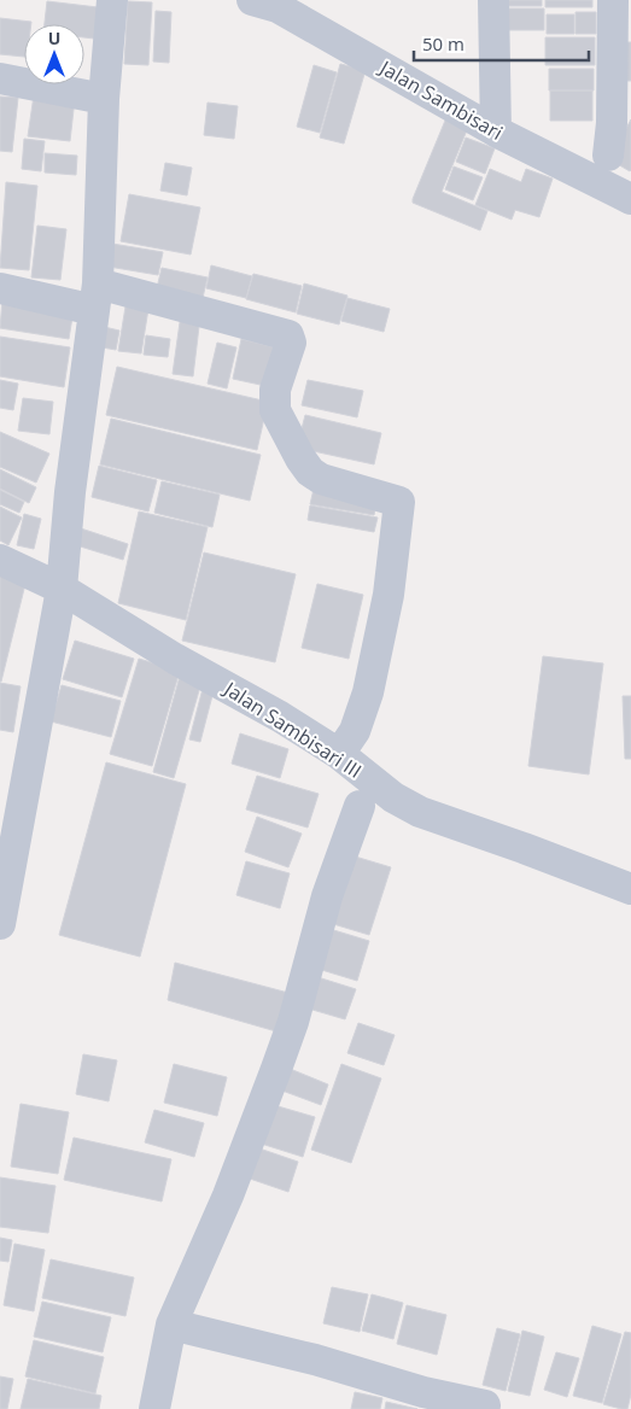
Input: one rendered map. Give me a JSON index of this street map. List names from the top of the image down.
{
  "streets": {
    "street": ["Jalan Sambisari", "Jalan Sambisari III"]
  },
  "scale_bar": "50 m",
  "north": "top"
}
